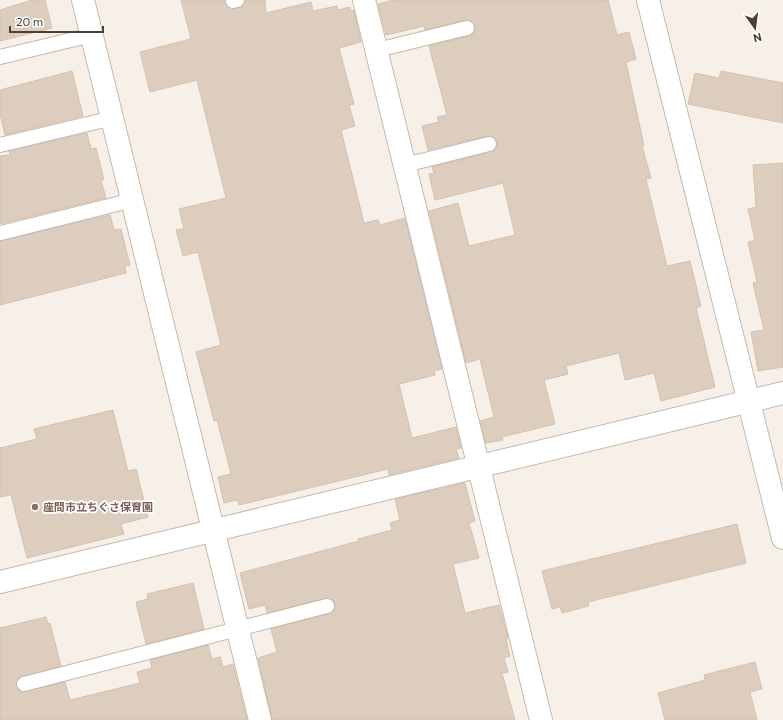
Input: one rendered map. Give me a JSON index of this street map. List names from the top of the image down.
{
  "places": ["座間市立ちぐさ保育園"],
  "scale_bar": "20 m",
  "north": "bottom"
}
